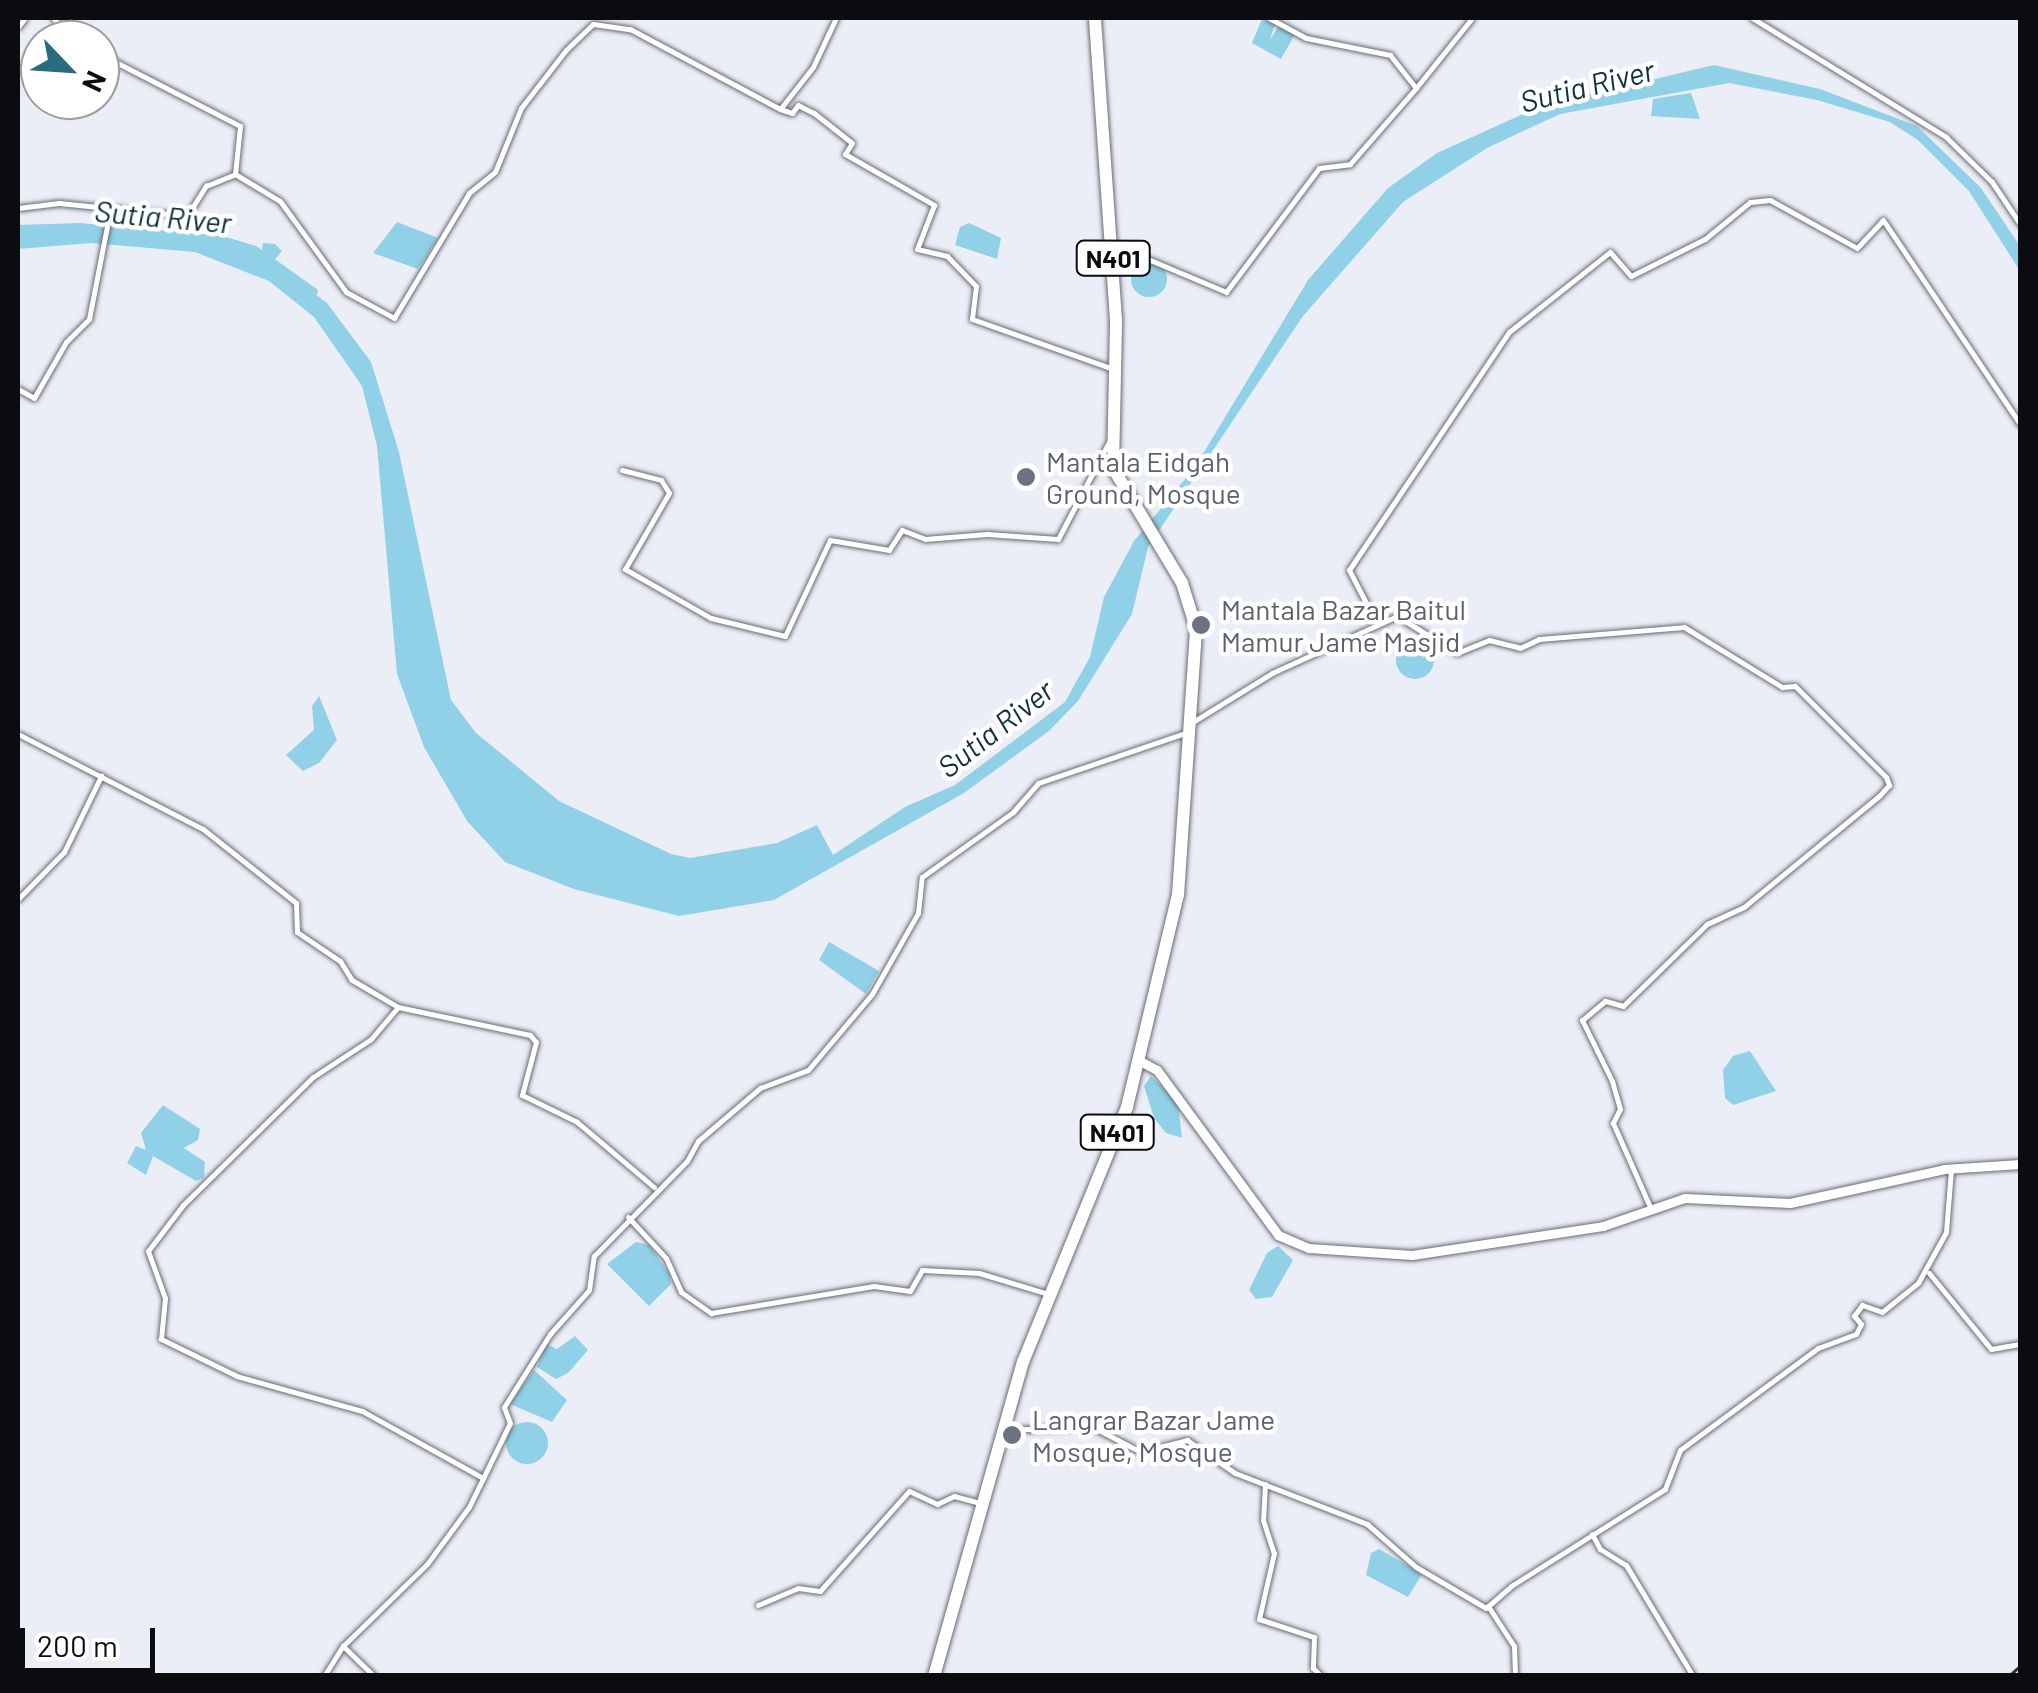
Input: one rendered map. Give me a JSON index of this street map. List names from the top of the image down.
{
  "streets": {
    "highway": ["N401"]
  },
  "water": ["Sutia River"],
  "places": ["Mantala Eidgah Ground, Mosque", "Mantala Bazar Baitul Mamur Jame Masjid", "Langrar Bazar Jame Mosque, Mosque"],
  "scale_bar": "200 m",
  "north": "bottom right"
}
